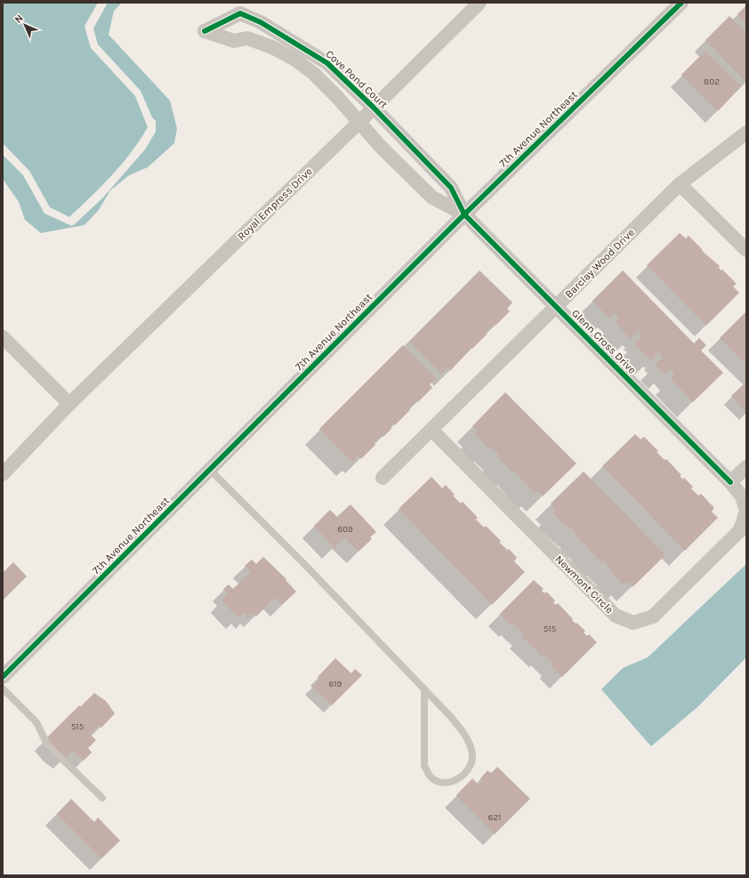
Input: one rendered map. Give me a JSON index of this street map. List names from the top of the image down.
{
  "streets": {
    "street": [
      "Cove Pond Court",
      "7th Avenue Northeast",
      "Royal Empress Drive",
      "Barclay Wood Drive",
      "Glenn Cross Drive",
      "Newmont Circle"
    ]
  },
  "crossings": [
    ["Cove Pond Court", "7th Avenue Northeast"],
    ["Cove Pond Court", "Royal Empress Drive"],
    ["Cove Pond Court", "Glenn Cross Drive"],
    ["7th Avenue Northeast", "Glenn Cross Drive"],
    ["Barclay Wood Drive", "Glenn Cross Drive"],
    ["Barclay Wood Drive", "Newmont Circle"],
    ["Glenn Cross Drive", "Newmont Circle"]
  ],
  "house_numbers": [
    "802",
    "609",
    "515",
    "619",
    "515",
    "621"
  ],
  "north": "top left"
}
